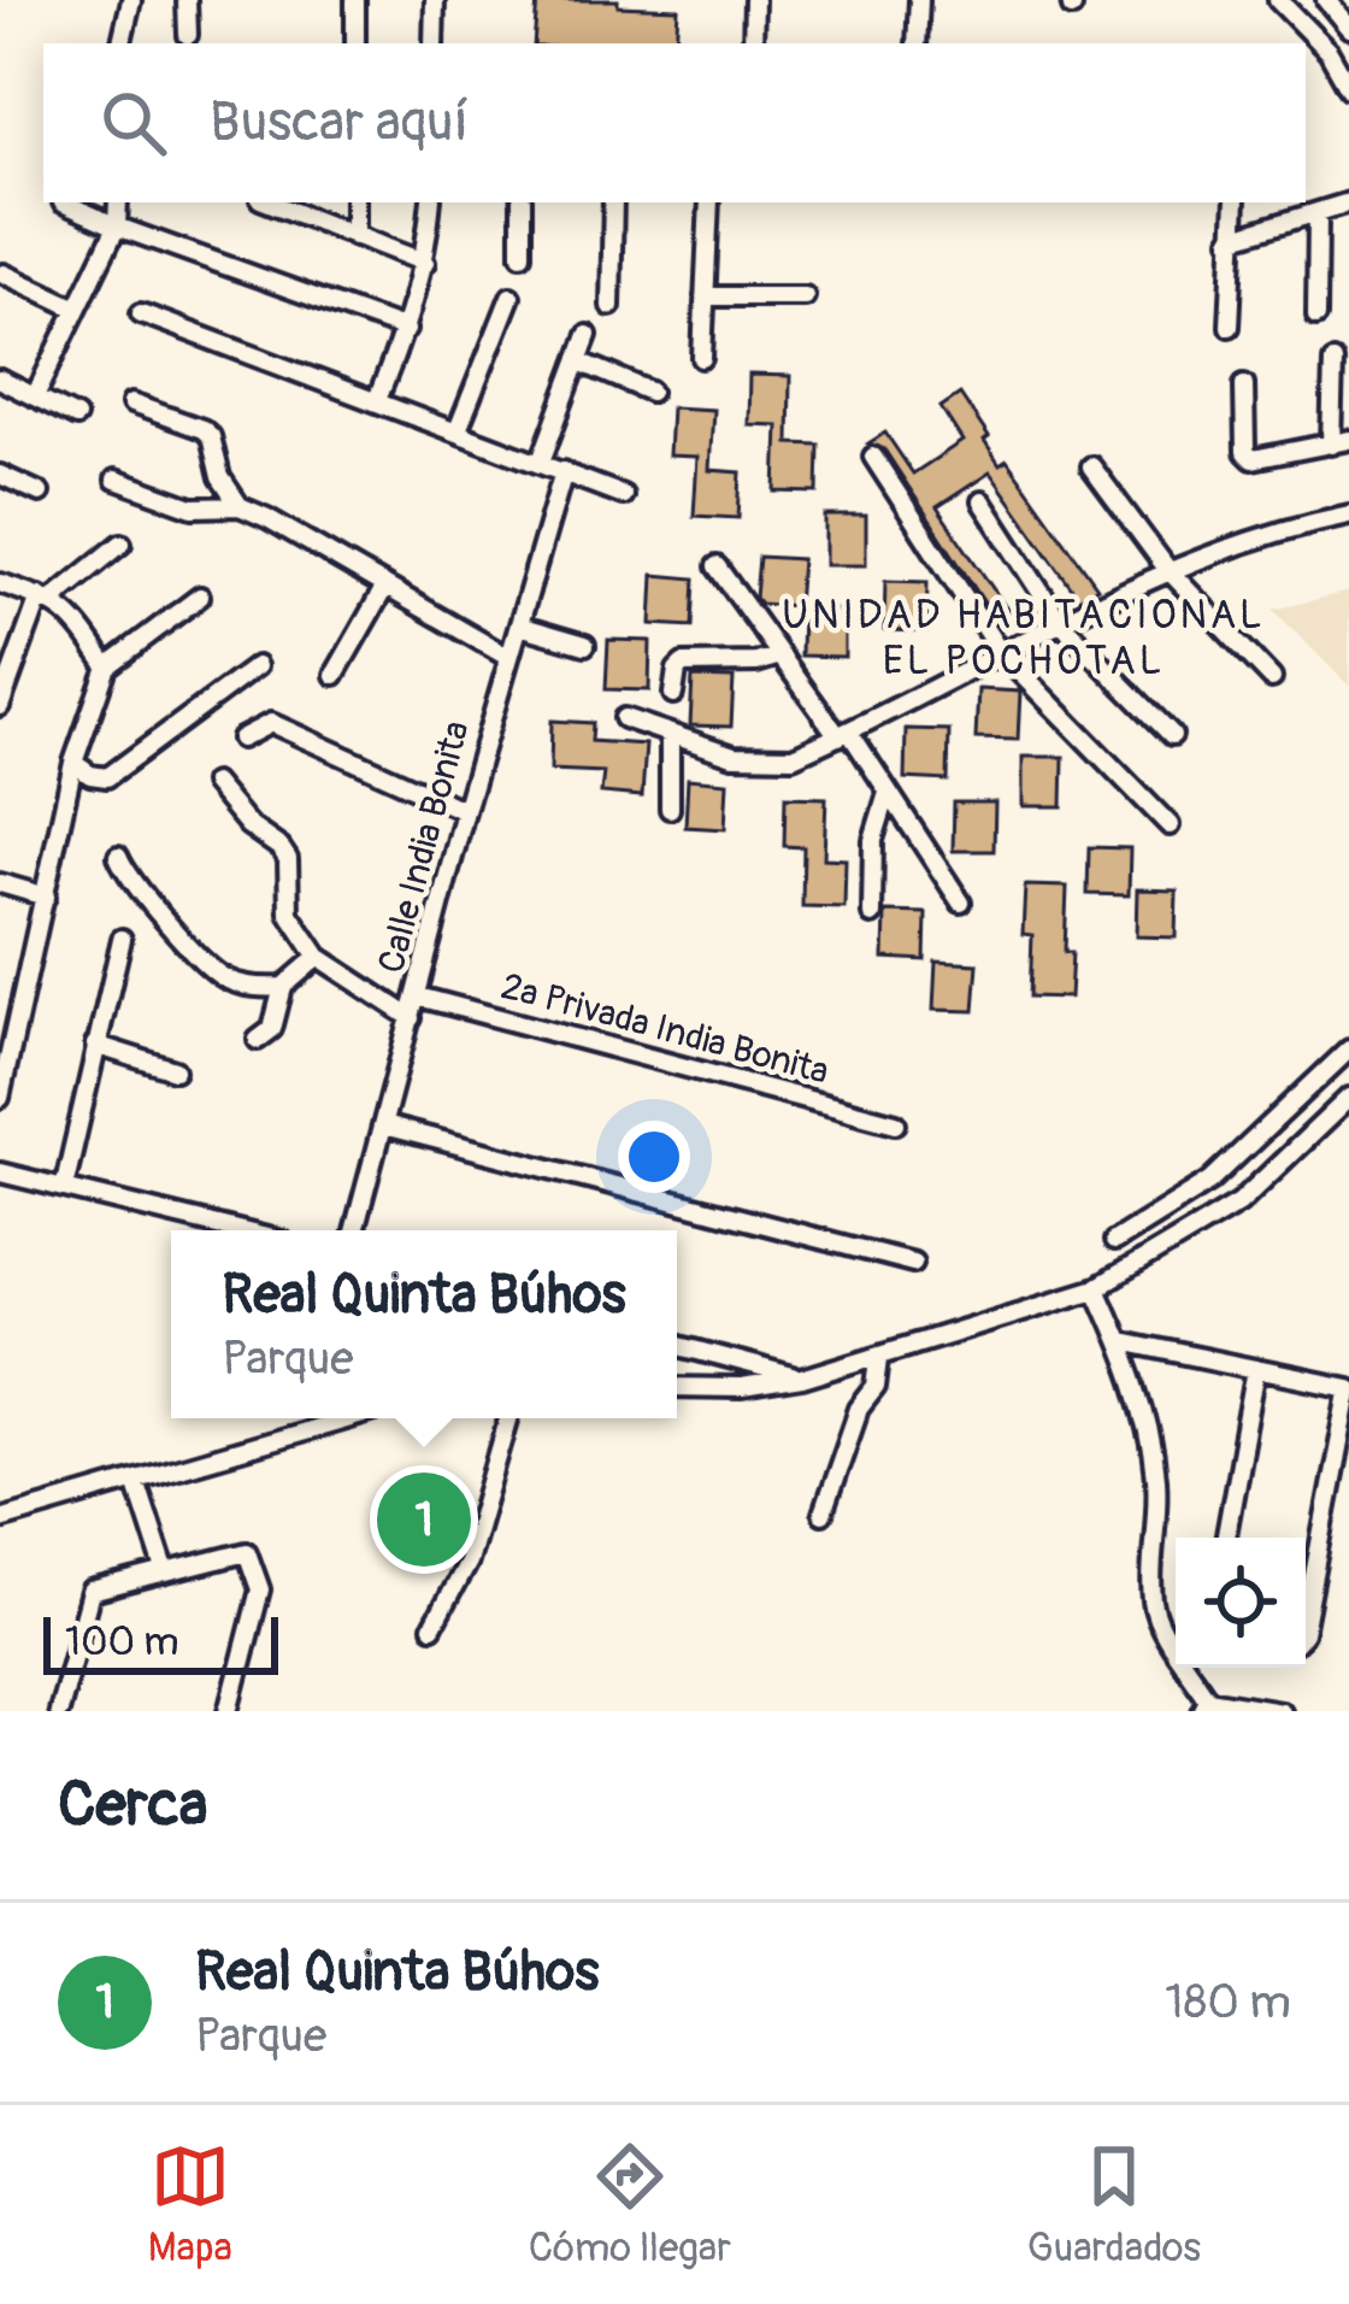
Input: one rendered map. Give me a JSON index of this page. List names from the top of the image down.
{
  "streets": {
    "street": ["Calle India Bonita", "2a Privada India Bonita"]
  },
  "crossings": [
    ["Calle India Bonita", "2a Privada India Bonita"]
  ],
  "districts": ["UNIDAD HABITACIONAL EL POCHOTAL"],
  "scale_bar": "100 m",
  "page": {
    "search": "Buscar aquí",
    "popup": ["Real Quinta Búhos", "Parque"],
    "pins": "1",
    "scale": "100 m",
    "heading": "Cerca",
    "list": [
      {
        "mark": "1",
        "name": "Real Quinta Búhos",
        "note": "Parque",
        "value": "180 m"
      }
    ],
    "nav": ["Mapa", "Cómo llegar", "Guardados"]
  }
}
